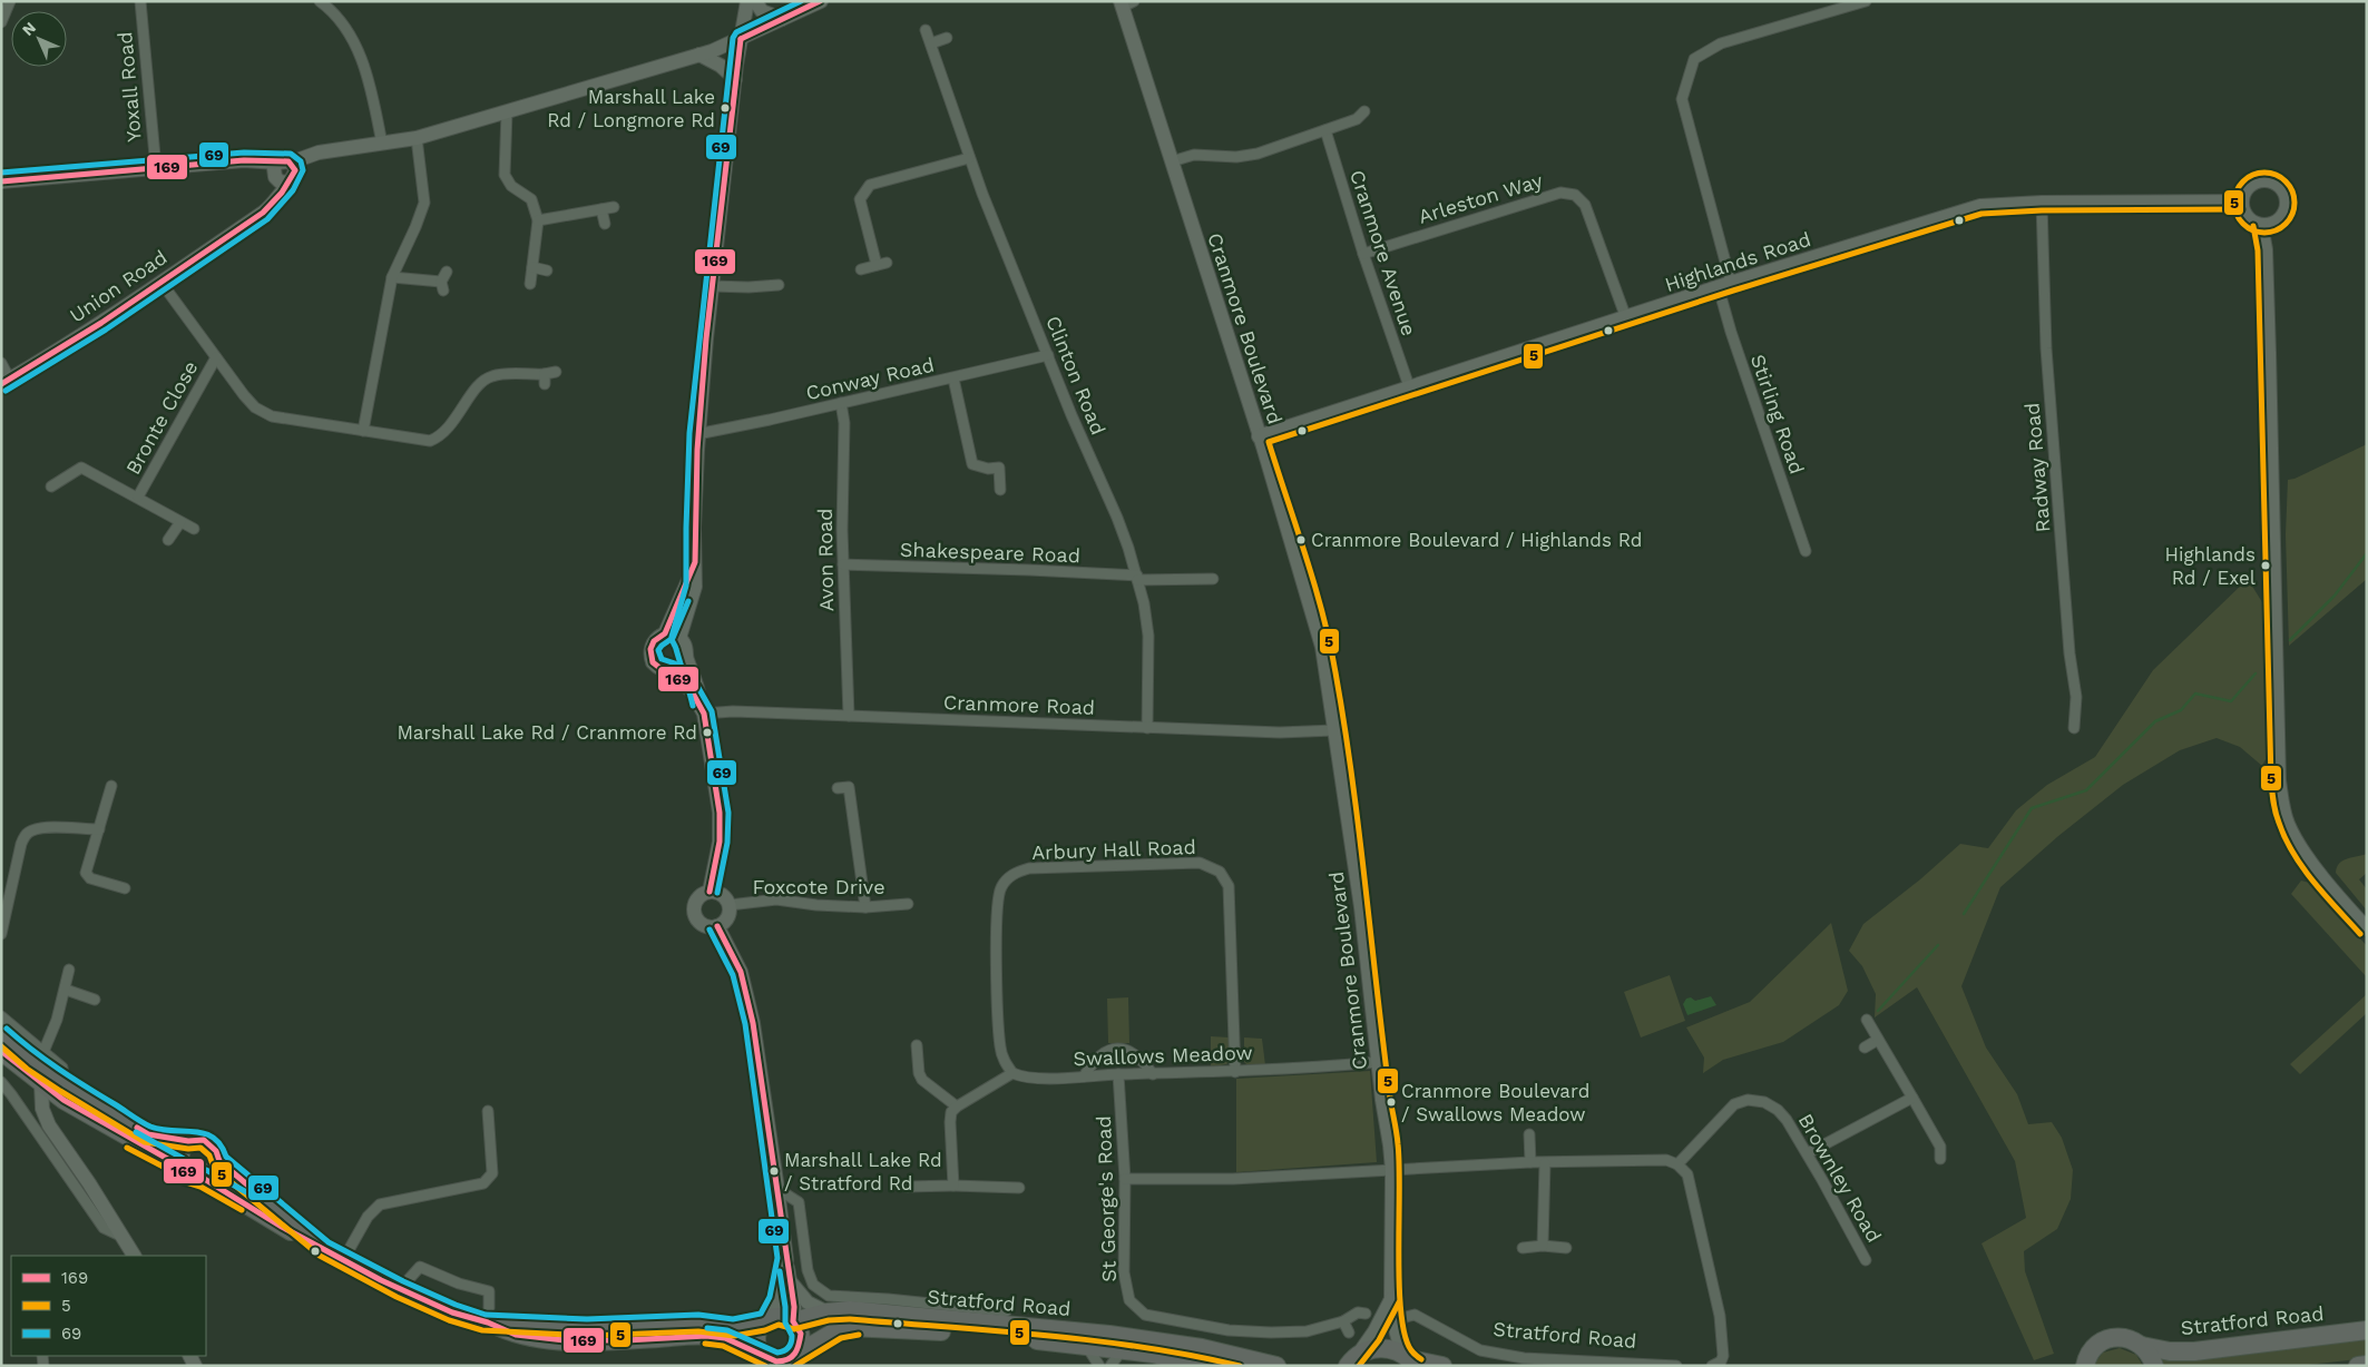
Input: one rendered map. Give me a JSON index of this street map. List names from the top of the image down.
{
  "streets": {
    "highway": ["Stratford Road"],
    "street": [
      "Yoxall Road",
      "Arleston Way",
      "Cranmore Avenue",
      "Highlands Road",
      "Union Road",
      "Cranmore Boulevard",
      "Clinton Road",
      "Conway Road",
      "Stirling Road",
      "Bronte Close",
      "Radway Road",
      "Shakespeare Road",
      "Avon Road",
      "Cranmore Road",
      "Arbury Hall Road",
      "Foxcote Drive",
      "Swallows Meadow",
      "Brownley Road",
      "St George's Road"
    ]
  },
  "crossings": [
    ["Arleston Way", "Cranmore Avenue"],
    ["Arleston Way", "Highlands Road"],
    ["Cranmore Avenue", "Highlands Road"],
    ["Highlands Road", "Cranmore Boulevard"],
    ["Highlands Road", "Stirling Road"],
    ["Highlands Road", "Radway Road"],
    ["Cranmore Boulevard", "Cranmore Road"],
    ["Cranmore Boulevard", "Swallows Meadow"],
    ["Cranmore Boulevard", "Stratford Road"],
    ["Clinton Road", "Conway Road"],
    ["Clinton Road", "Shakespeare Road"],
    ["Clinton Road", "Cranmore Road"],
    ["Conway Road", "Avon Road"],
    ["Shakespeare Road", "Avon Road"],
    ["Avon Road", "Cranmore Road"],
    ["Arbury Hall Road", "Swallows Meadow"],
    ["Swallows Meadow", "St George's Road"]
  ],
  "places": [
    "Marshall Lake Rd / Longmore Rd",
    "Cranmore Boulevard / Highlands Rd",
    "Highlands Rd / Exel",
    "Marshall Lake Rd / Cranmore Rd",
    "Cranmore Boulevard / Swallows Meadow",
    "Marshall Lake Rd / Stratford Rd"
  ],
  "lines": ["transit line 169", "transit line 69", "transit line 5"],
  "legend": ["169", "5", "69"],
  "north": "top left"
}
